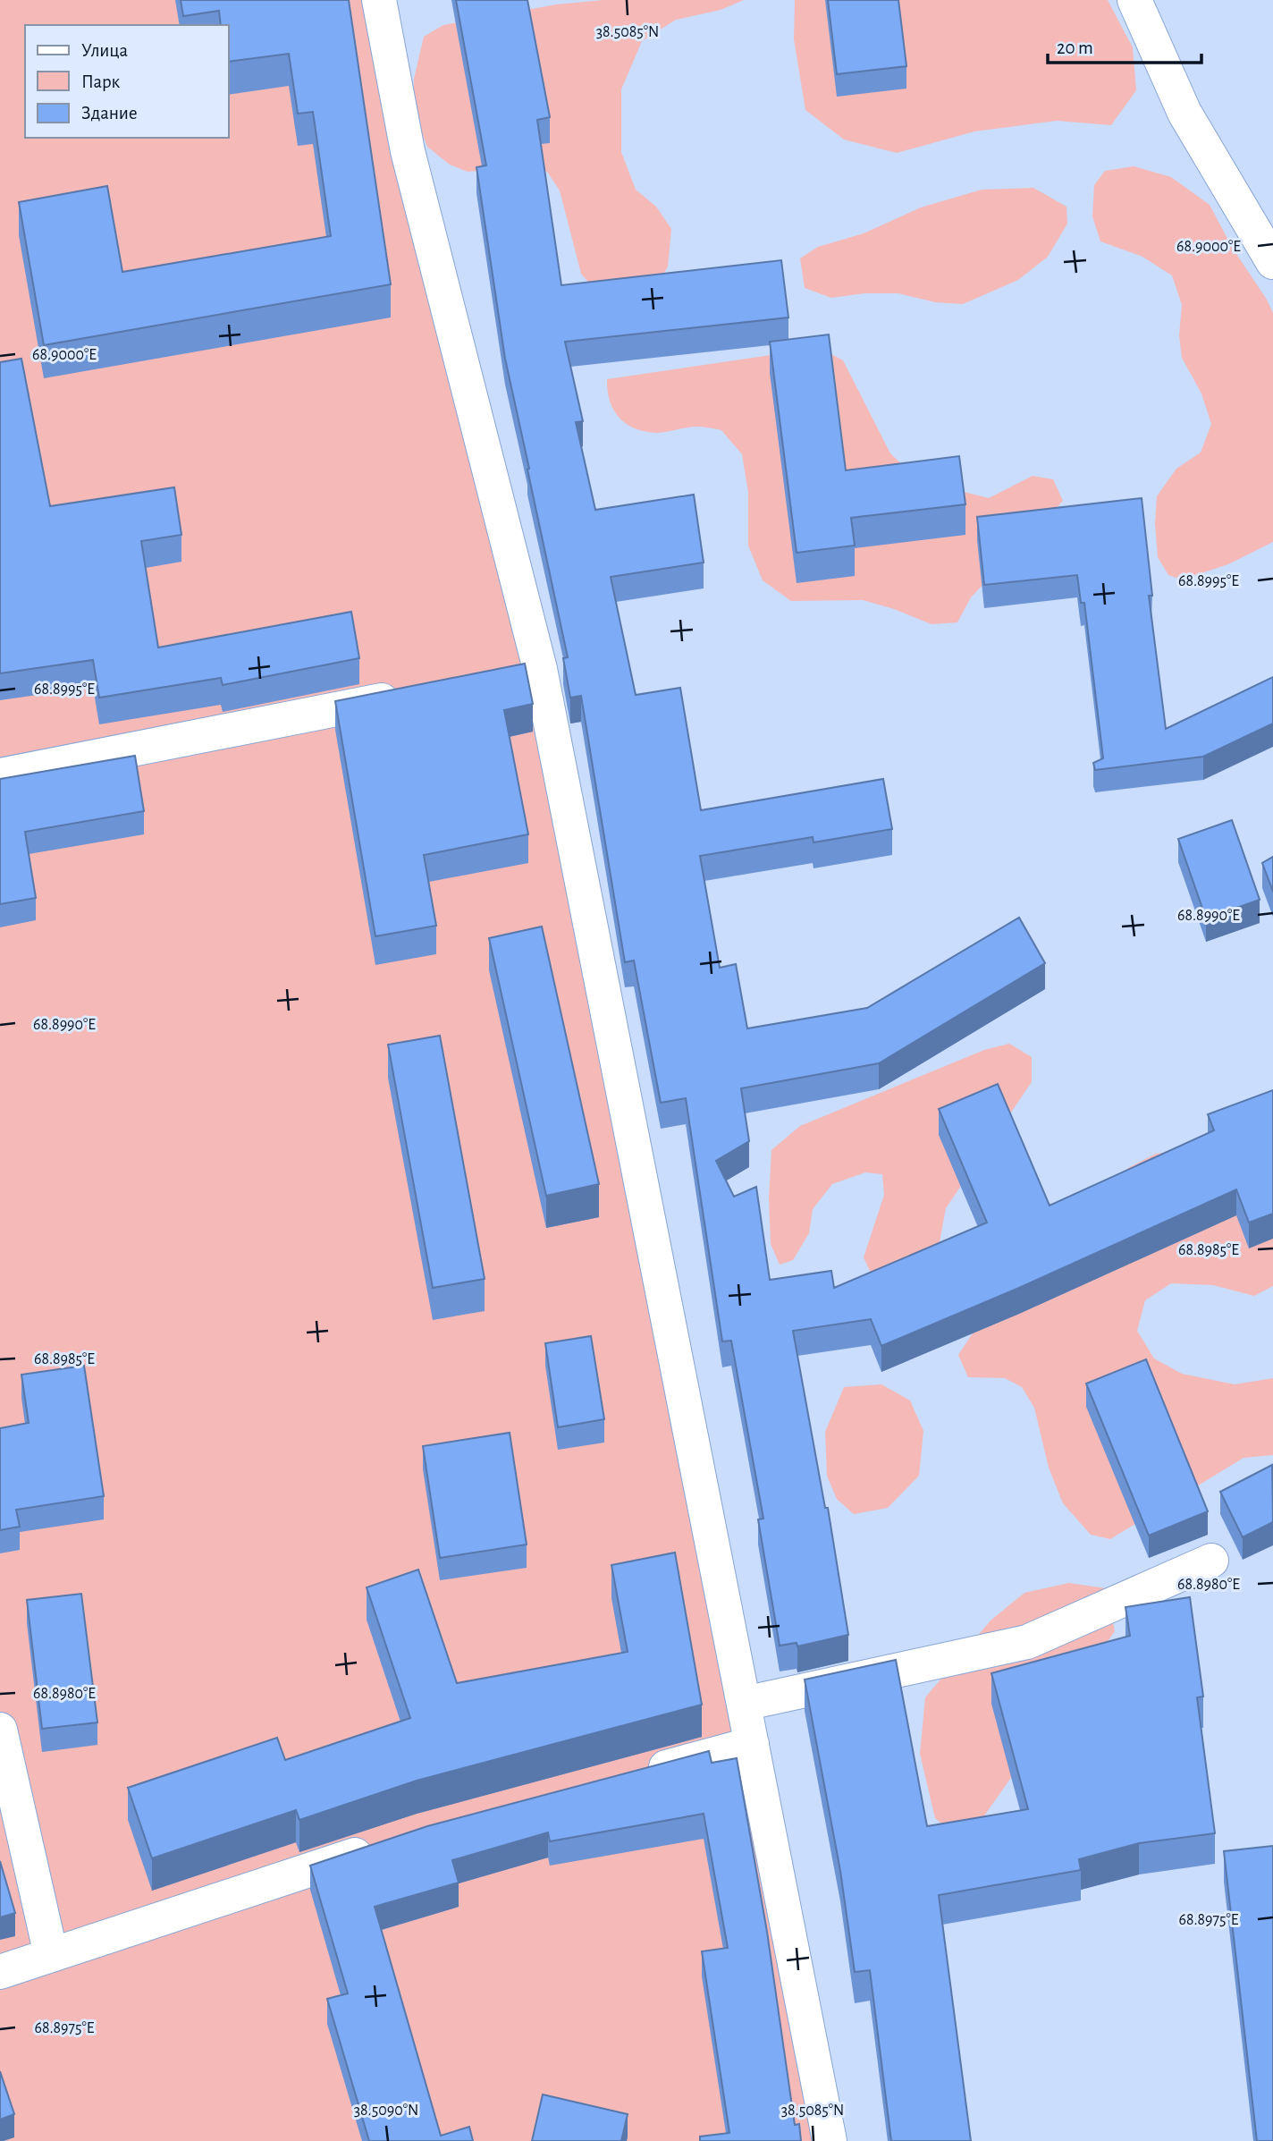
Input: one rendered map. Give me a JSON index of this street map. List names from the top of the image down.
{
  "legend": ["Улица", "Парк", "Здание"],
  "scale_bar": "20 m",
  "coordinates": [
    "38.5085°N",
    "68.9000°E",
    "68.8995°E",
    "68.8990°E",
    "68.8985°E",
    "68.8980°E",
    "68.8975°E",
    "38.5090°N"
  ]
}
